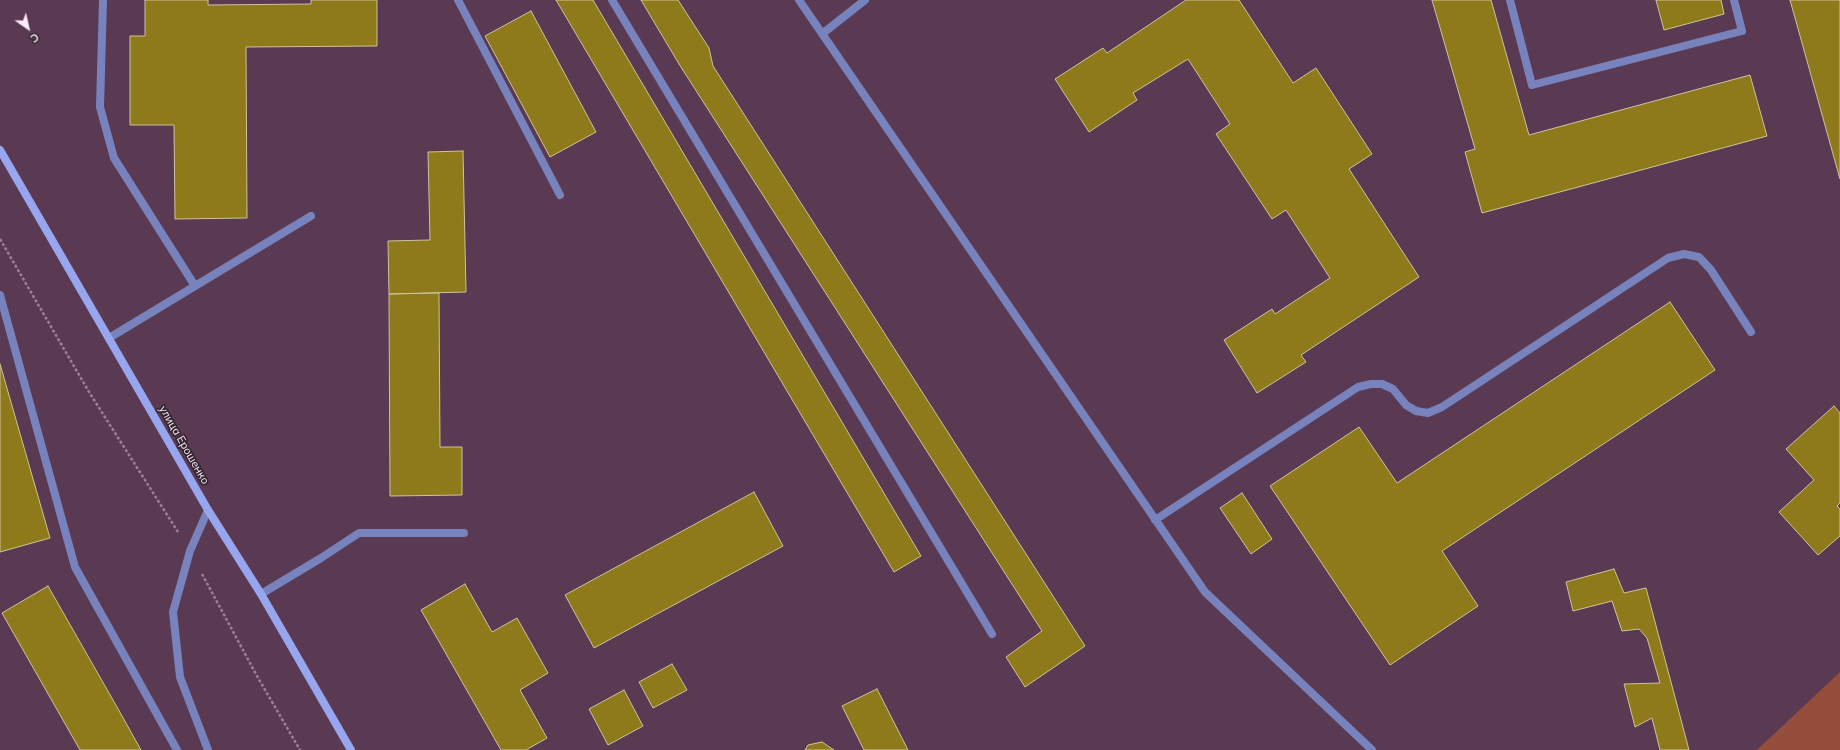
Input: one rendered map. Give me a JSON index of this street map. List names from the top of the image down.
{
  "streets": {
    "main road": ["улица Ерошенко"]
  },
  "north": "bottom right"
}
